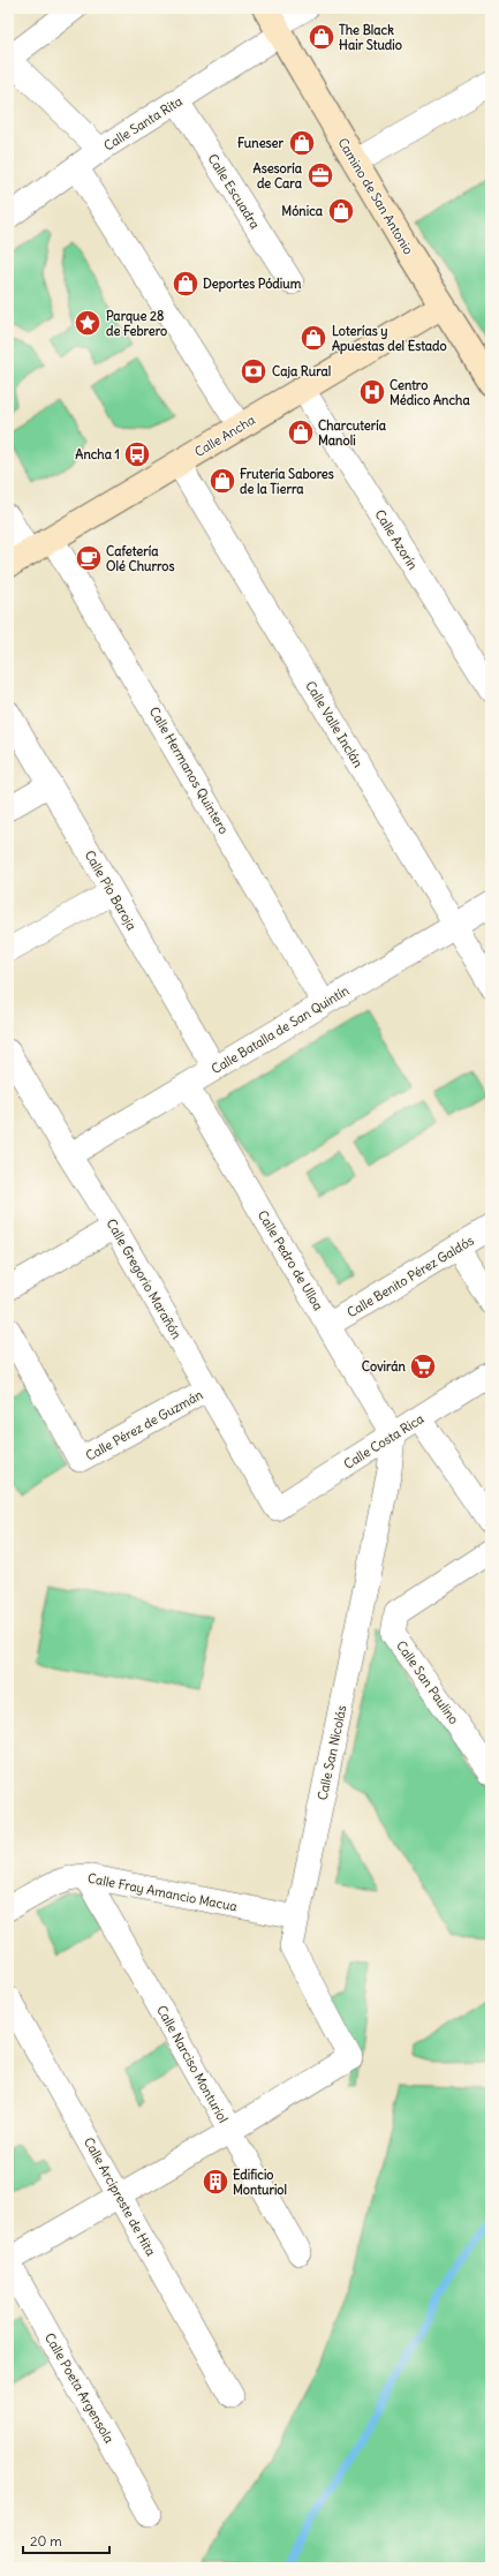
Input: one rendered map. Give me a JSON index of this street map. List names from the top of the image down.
{
  "streets": {
    "main road": ["Camino de San Antonio", "Calle Ancha"],
    "street": [
      "Calle Santa Rita",
      "Calle Escuadra",
      "Calle Azorín",
      "Calle Valle Inclán",
      "Calle Hermanos Quintero",
      "Calle Pío Baroja",
      "Calle Batalla de San Quintín",
      "Calle Pedro de Ulloa",
      "Calle Benito Pérez Galdós",
      "Calle Gregorio Marañón",
      "Calle Pérez de Guzmán",
      "Calle Costa Rica",
      "Calle San Paulino",
      "Calle San Nicolás",
      "Calle Fray Amancio Macua",
      "Calle Narciso Monturiol",
      "Calle Arcipreste de Hita",
      "Calle Poeta Argensola"
    ]
  },
  "crossings": [
    ["Calle Santa Rita", "Calle Escuadra"],
    ["Calle Santa Rita", "Camino de San Antonio"],
    ["Camino de San Antonio", "Calle Ancha"],
    ["Calle Ancha", "Calle Azorín"],
    ["Calle Ancha", "Calle Valle Inclán"],
    ["Calle Ancha", "Calle Hermanos Quintero"],
    ["Calle Valle Inclán", "Calle Batalla de San Quintín"],
    ["Calle Hermanos Quintero", "Calle Batalla de San Quintín"],
    ["Calle Pío Baroja", "Calle Batalla de San Quintín"],
    ["Calle Batalla de San Quintín", "Calle Pedro de Ulloa"],
    ["Calle Batalla de San Quintín", "Calle Gregorio Marañón"],
    ["Calle Pedro de Ulloa", "Calle Benito Pérez Galdós"],
    ["Calle Pedro de Ulloa", "Calle Costa Rica"],
    ["Calle Pedro de Ulloa", "Calle San Nicolás"],
    ["Calle Gregorio Marañón", "Calle Pérez de Guzmán"],
    ["Calle Gregorio Marañón", "Calle Costa Rica"],
    ["Calle Costa Rica", "Calle San Nicolás"],
    ["Calle San Nicolás", "Calle Fray Amancio Macua"],
    ["Calle San Nicolás", "Calle Narciso Monturiol"],
    ["Calle Fray Amancio Macua", "Calle Narciso Monturiol"]
  ],
  "places": {
    "shop": [
      "The Black Hair Studio",
      "Funeser",
      "Mónica",
      "Deportes Pódium",
      "Loterías y Apuestas del Estado",
      "Charcutería Manoli",
      "Frutería Sabores de la Tierra"
    ],
    "office": ["Asesoría de Cara"],
    "place": ["Parque 28 de Febrero"],
    "bank": ["Caja Rural"],
    "hospital": ["Centro Médico Ancha"],
    "bus stop": ["Ancha 1"],
    "cafe": ["Cafetería Olé Churros"],
    "supermarket": ["Covirán"],
    "building": ["Edificio Monturiol"]
  },
  "scale_bar": "20 m"
}
